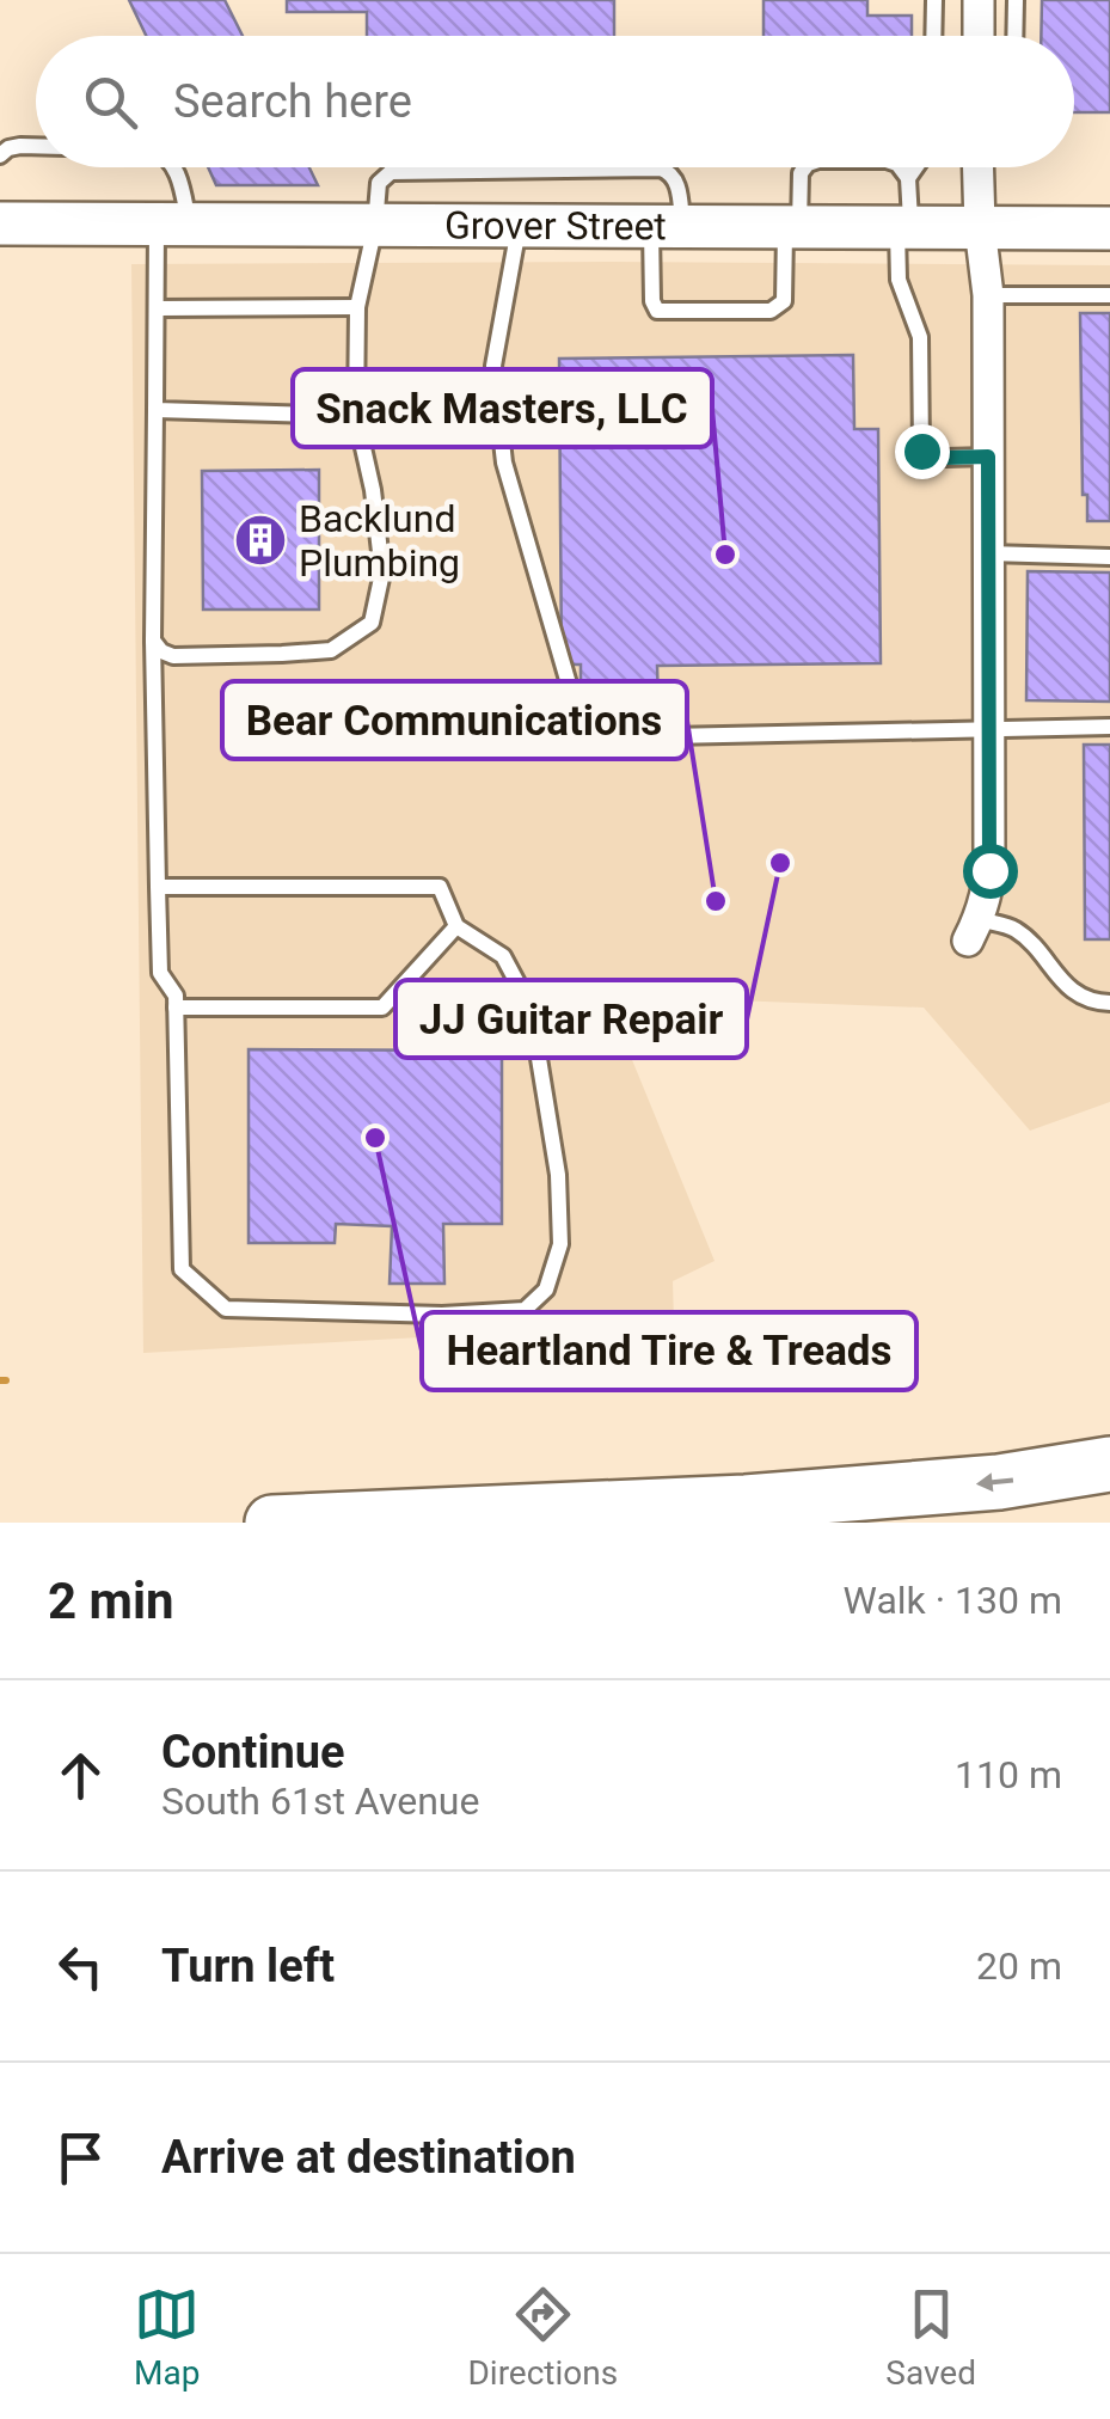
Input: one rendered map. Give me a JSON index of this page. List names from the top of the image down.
{
  "streets": {
    "main road": ["Grover Street"]
  },
  "places": {
    "building": ["Backlund Plumbing"],
    "other": [
      "Snack Masters, LLC",
      "JJ Guitar Repair",
      "Bear Communications",
      "Heartland Tire & Treads"
    ]
  },
  "page": {
    "search": "Search here",
    "heading": ["2 min", "Walk · 130 m"],
    "list": [
      ["Continue", "South 61st Avenue", "110 m"],
      ["Turn left", "20 m"],
      "Arrive at destination"
    ],
    "nav": ["Map", "Directions", "Saved"]
  }
}
